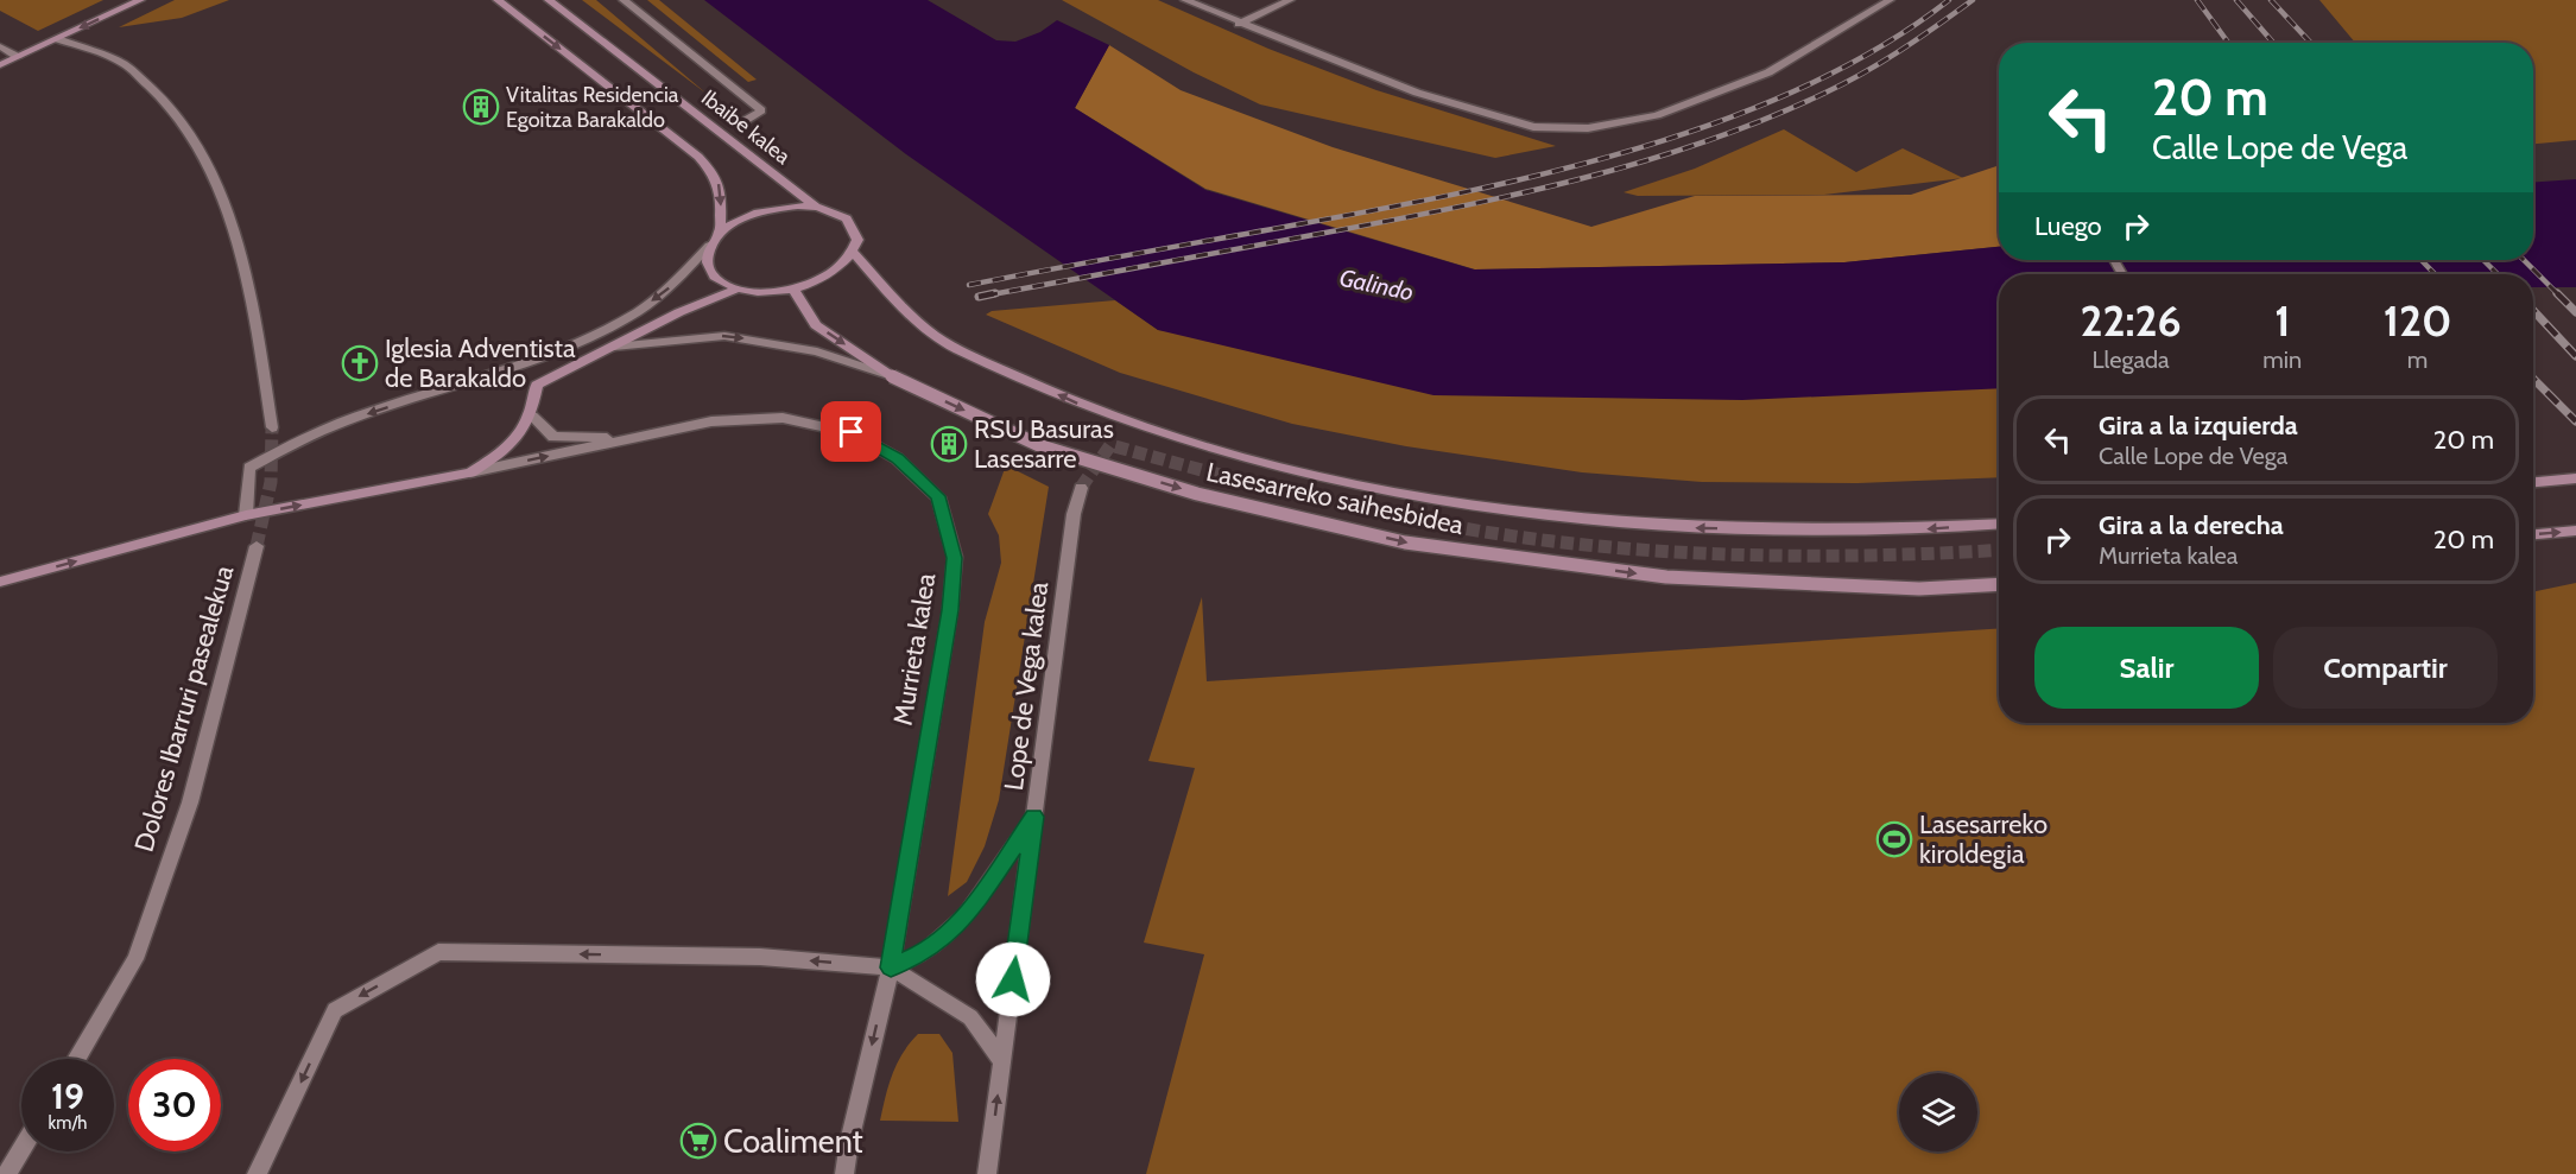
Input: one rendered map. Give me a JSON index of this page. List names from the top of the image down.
{
  "streets": {
    "main road": ["Ibaibe kalea", "Lasesarreko saihesbidea"],
    "street": ["Murrieta kalea", "Lope de Vega kalea", "Dolores Ibarruri pasealekua"]
  },
  "water": ["Galindo"],
  "places": {
    "building": ["Vitalitas Residencia Egoitza Barakaldo", "RSU Basuras Lasesarre"],
    "church": ["Iglesia Adventista de Barakaldo"],
    "sports": ["Lasesarreko kiroldegia"],
    "supermarket": ["Coaliment"]
  },
  "page": {
    "turn": ["20 m", "Calle Lope de Vega"],
    "then": "Luego",
    "eta": [
      "22:26",
      "Llegada",
      "1",
      "min",
      "120",
      "m"
    ],
    "list": [
      {
        "name": "Gira a la izquierda",
        "note": "Calle Lope de Vega",
        "value": "20 m"
      },
      {
        "name": "Gira a la derecha",
        "note": "Murrieta kalea",
        "value": "20 m"
      }
    ],
    "buttons": ["Salir", "Compartir"],
    "speed": "19 km/h",
    "limit": "30"
  }
}
